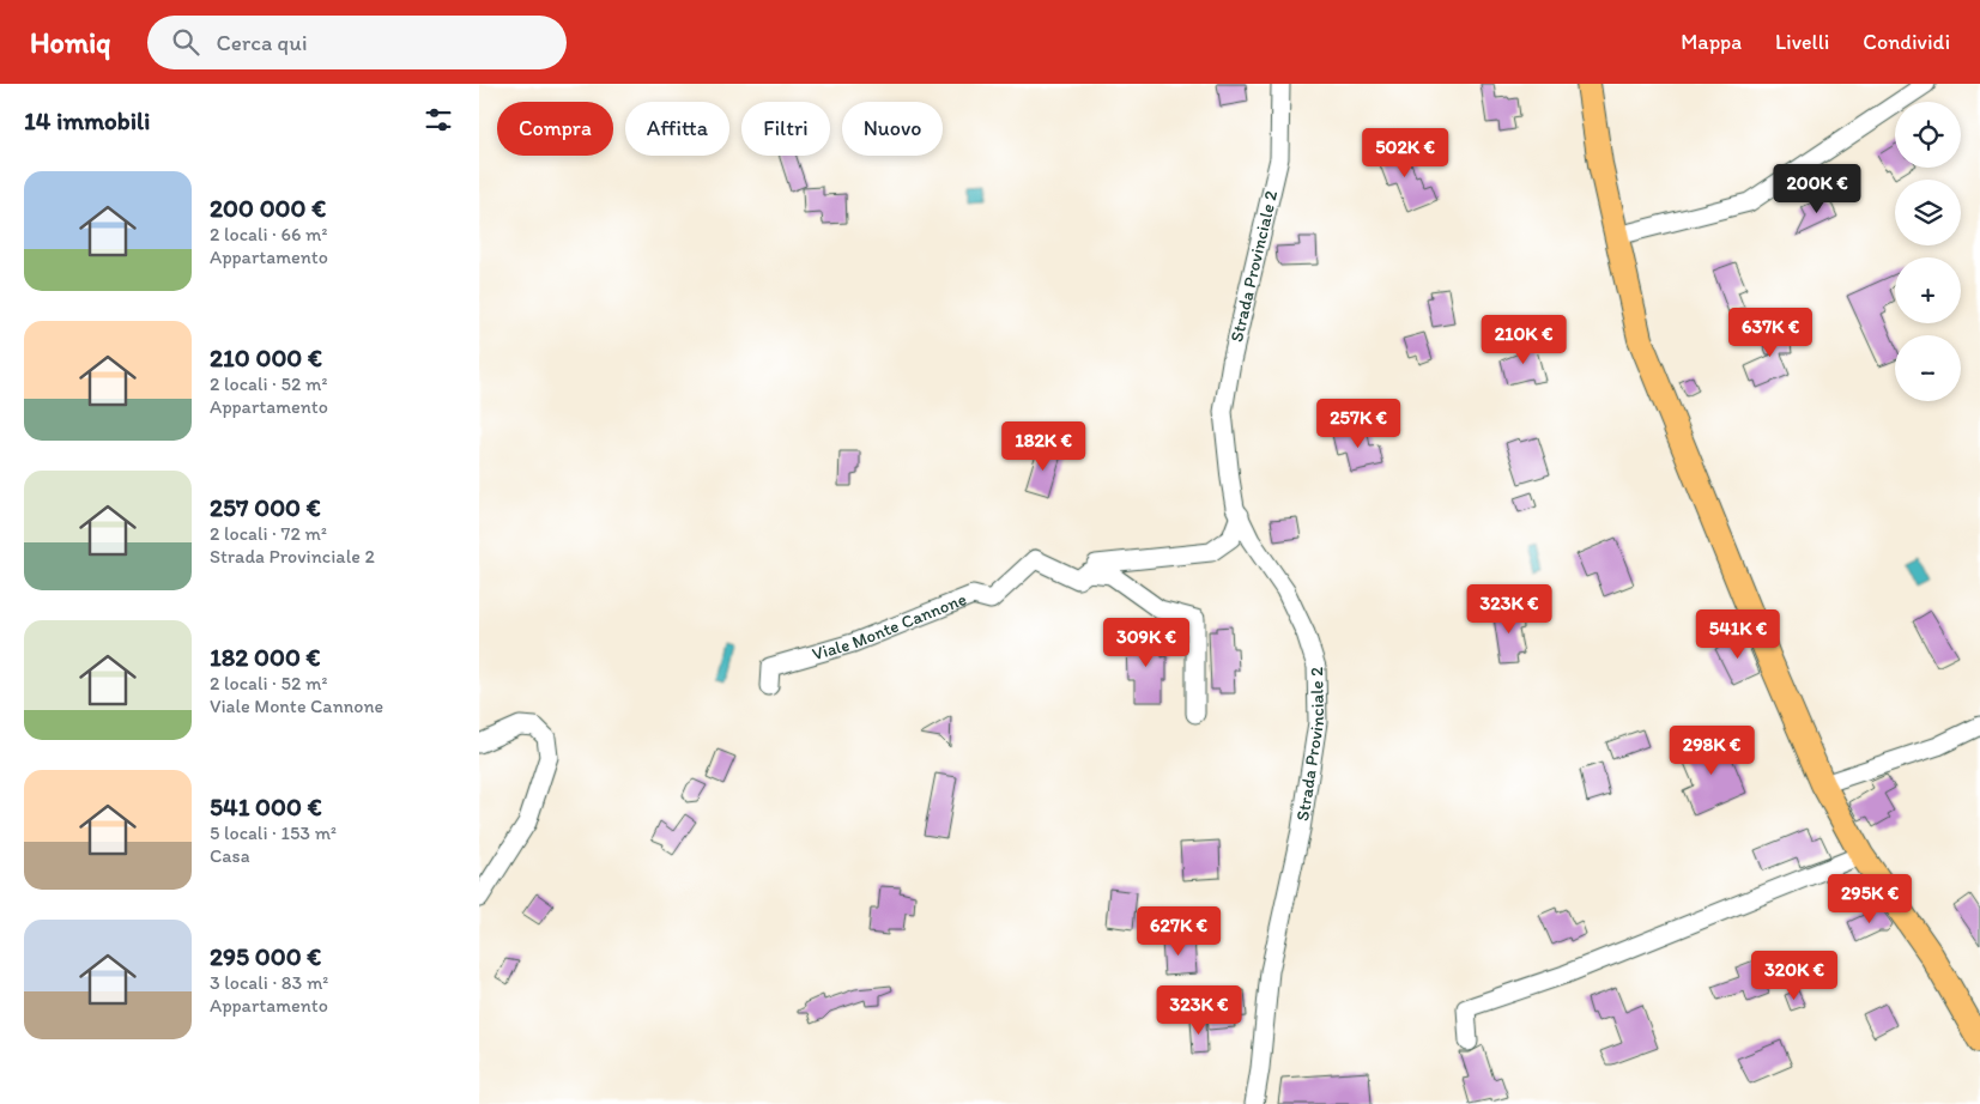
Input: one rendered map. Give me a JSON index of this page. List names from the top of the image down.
{
  "streets": {
    "street": ["Strada Provinciale 2", "Viale Monte Cannone"]
  },
  "page": {
    "header": "Homiq",
    "search": "Cerca qui",
    "nav": ["Mappa", "Livelli", "Condividi"],
    "heading": "14 immobili",
    "map_buttons": ["+", "−"],
    "chip": [
      "Compra",
      "Affitta",
      "Filtri",
      "Nuovo"
    ],
    "price": [
      "502K €",
      "200K €",
      "637K €",
      "210K €",
      "257K €",
      "182K €",
      "323K €",
      "541K €",
      "309K €",
      "298K €",
      "295K €",
      "627K €",
      "320K €",
      "323K €"
    ],
    "list": [
      {
        "name": "200 000 €",
        "note": "2 locali · 66 m² · Appartamento"
      },
      {
        "name": "210 000 €",
        "note": "2 locali · 52 m² · Appartamento"
      },
      {
        "name": "257 000 €",
        "note": "2 locali · 72 m² · Strada Provinciale 2"
      },
      {
        "name": "182 000 €",
        "note": "2 locali · 52 m² · Viale Monte Cannone"
      },
      {
        "name": "541 000 €",
        "note": "5 locali · 153 m² · Casa"
      },
      {
        "name": "295 000 €",
        "note": "3 locali · 83 m² · Appartamento"
      }
    ]
  }
}
